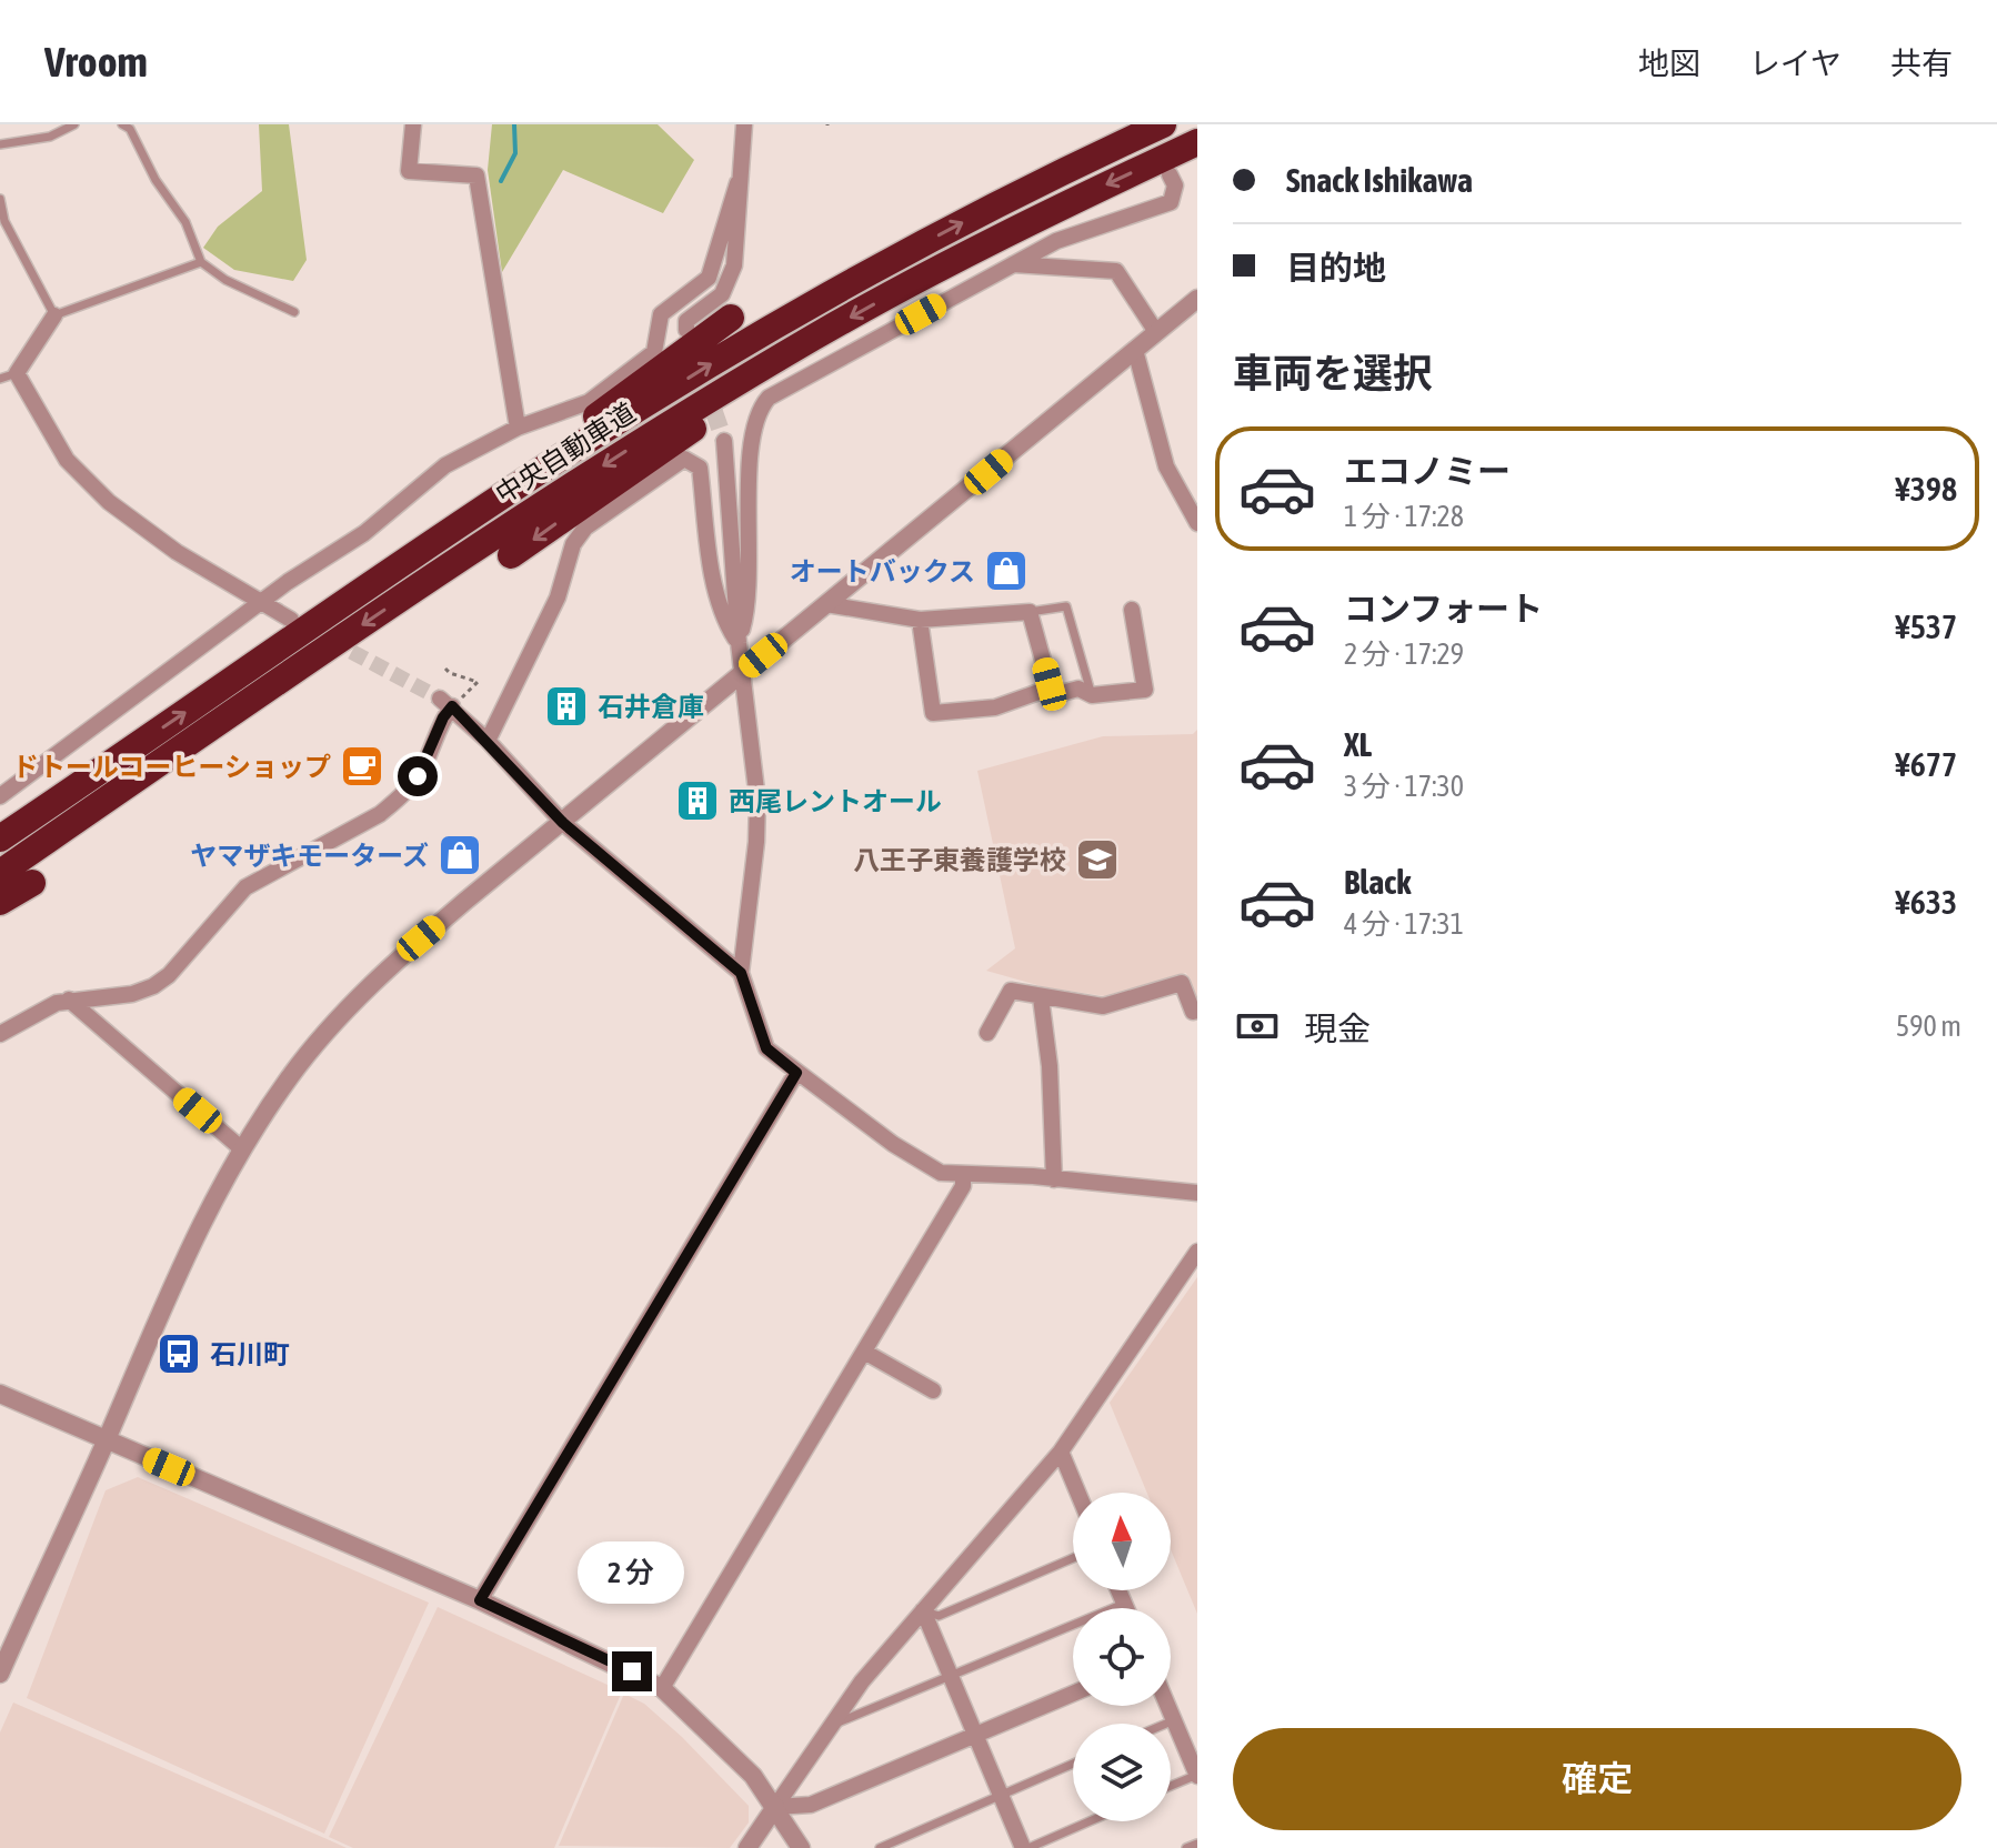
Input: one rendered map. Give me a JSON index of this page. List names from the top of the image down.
{
  "streets": {
    "highway": ["中央自動車道"]
  },
  "places": {
    "shop": ["オートバックス", "ヤマザキモーターズ"],
    "building": ["石井倉庫", "西尾レントオール"],
    "cafe": ["ドトールコーヒーショップ"],
    "school or university": ["八王子東養護学校"],
    "bus stop": ["石川町"]
  },
  "north": "top",
  "page": {
    "header": "Vroom",
    "nav": ["地図", "レイヤ", "共有"],
    "banner": ["Snack Ishikawa", "目的地"],
    "heading": "車両を選択",
    "list": [
      {
        "name": "エコノミー",
        "note": "1 分 · 17:28",
        "value": "¥398"
      },
      {
        "name": "コンフォート",
        "note": "2 分 · 17:29",
        "value": "¥537"
      },
      {
        "name": "XL",
        "note": "3 分 · 17:30",
        "value": "¥677"
      },
      {
        "name": "Black",
        "note": "4 分 · 17:31",
        "value": "¥633"
      }
    ],
    "pay": ["現金", "590 m"],
    "bubble": "2 分",
    "buttons": "確定"
  }
}
